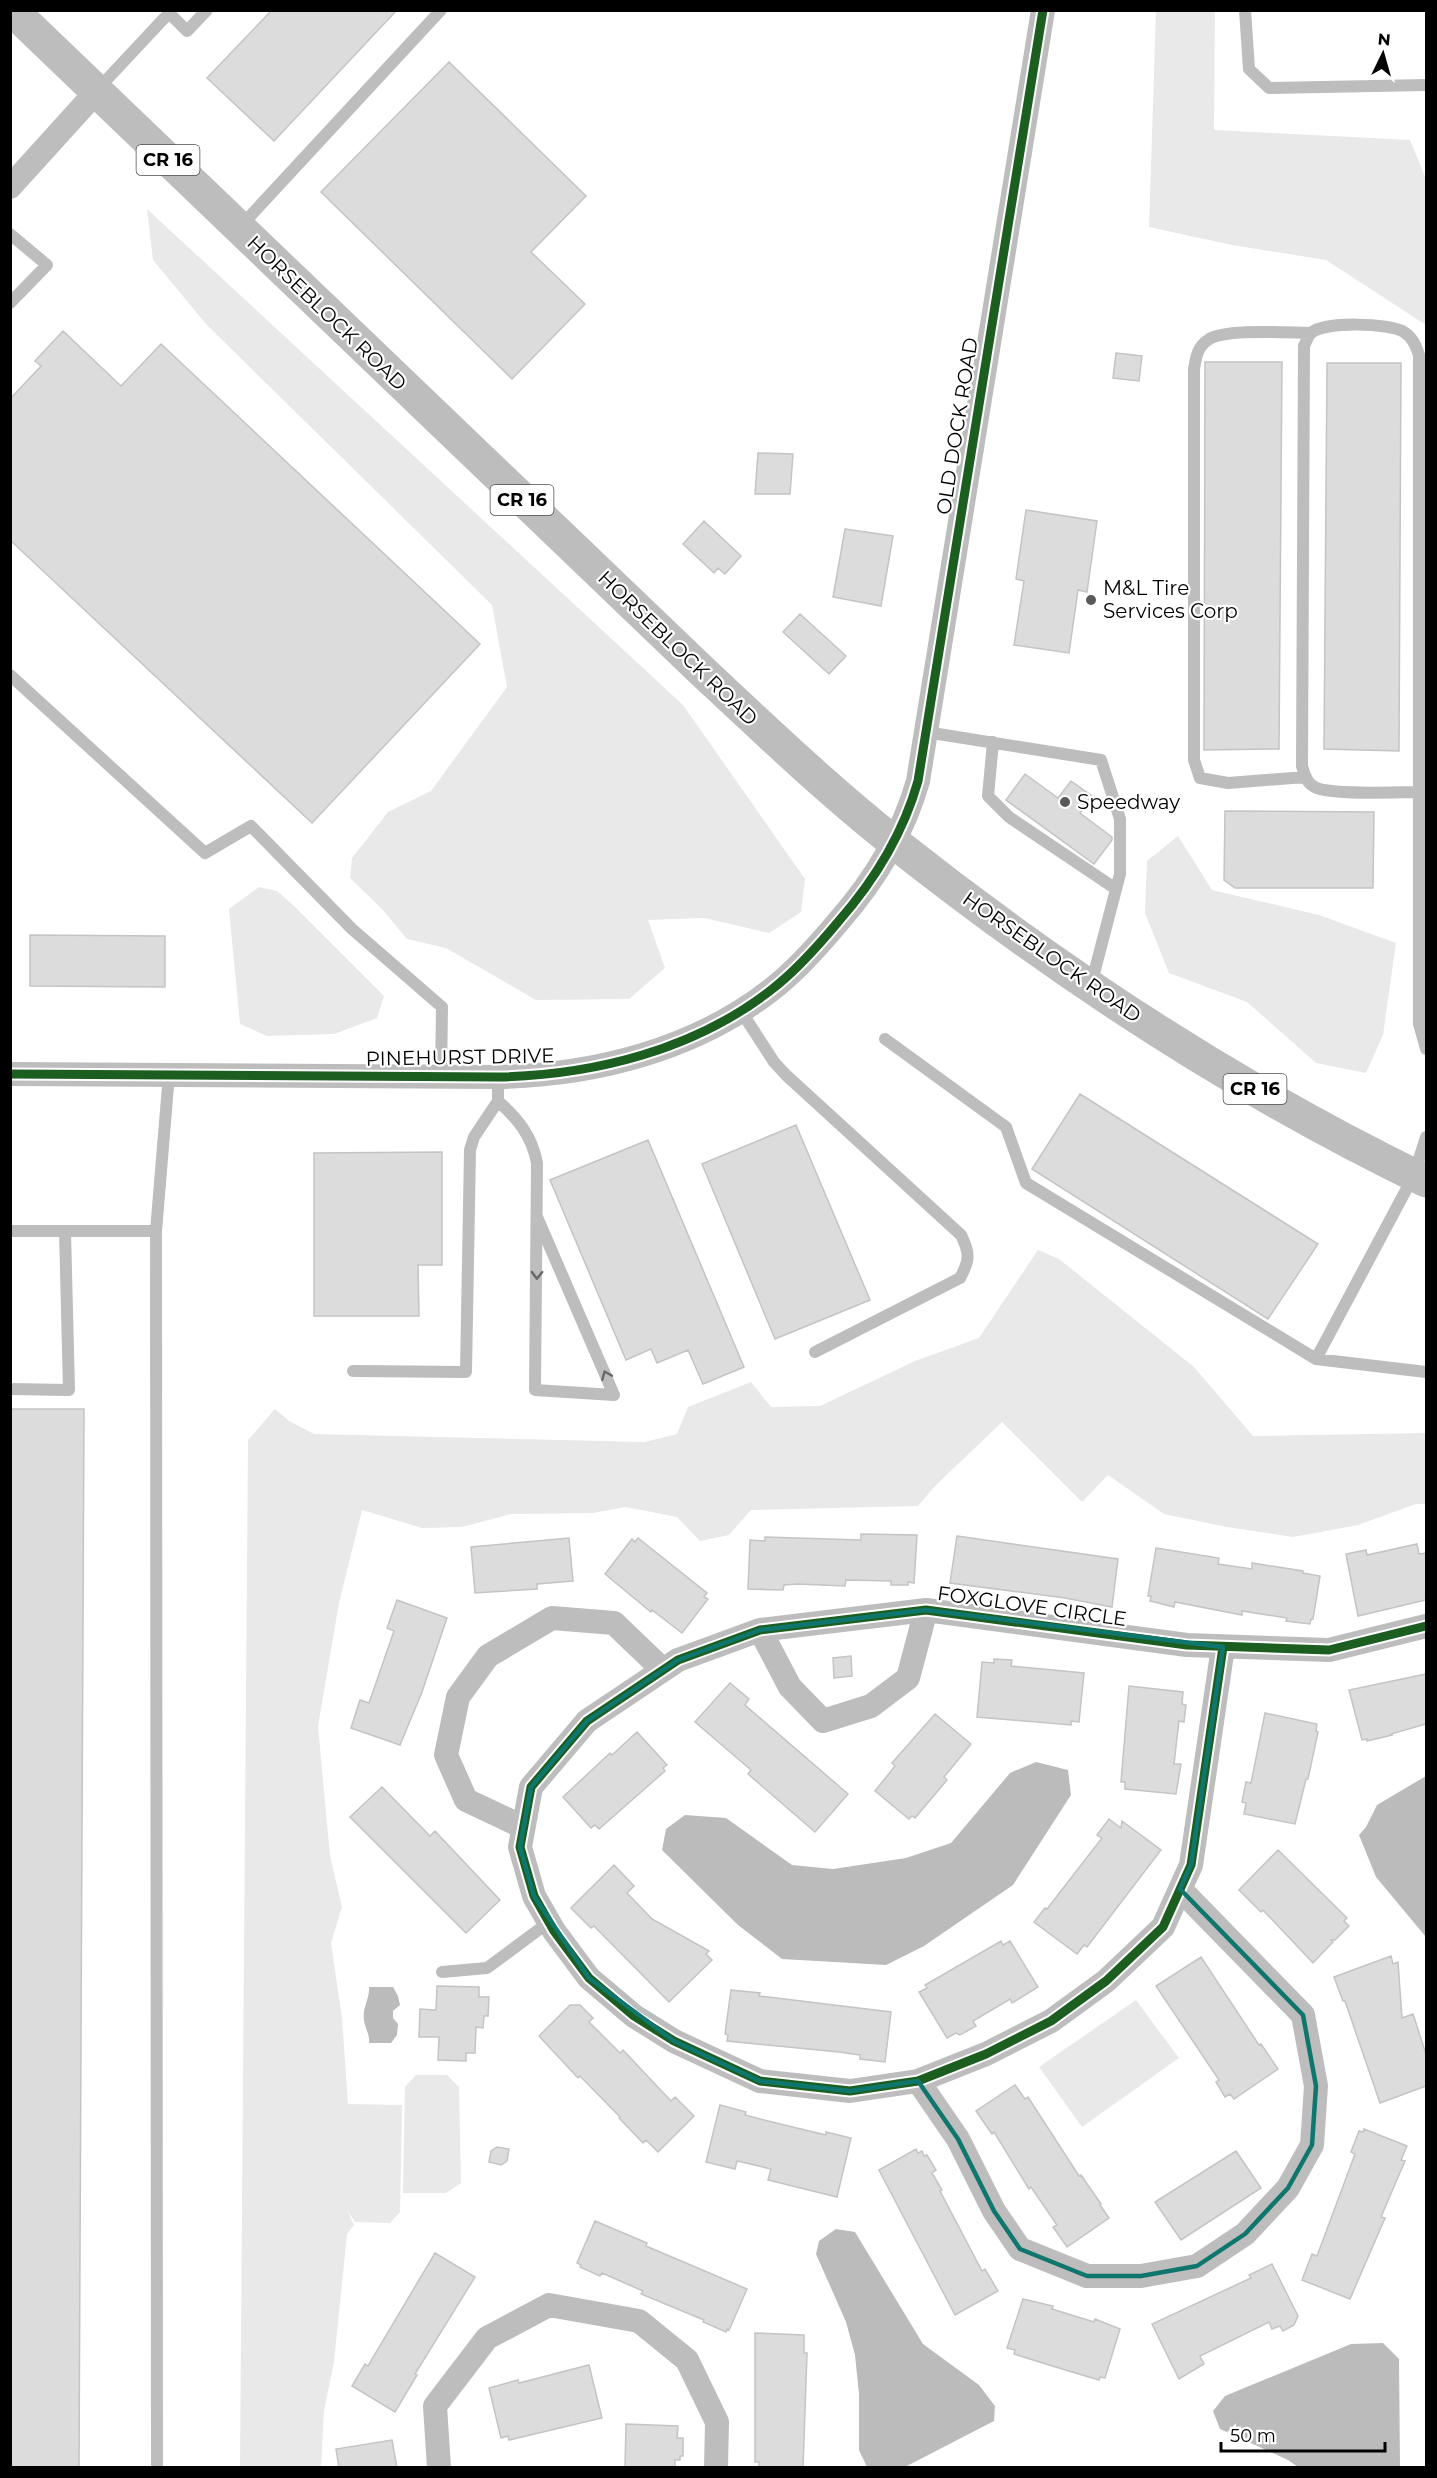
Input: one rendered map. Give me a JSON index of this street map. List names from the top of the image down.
{
  "streets": {
    "main road": ["CR 16", "HORSEBLOCK ROAD"],
    "street": ["OLD DOCK ROAD", "PINEHURST DRIVE", "FOXGLOVE CIRCLE"]
  },
  "crossings": [
    ["HORSEBLOCK ROAD", "OLD DOCK ROAD"],
    ["HORSEBLOCK ROAD", "PINEHURST DRIVE"],
    ["OLD DOCK ROAD", "PINEHURST DRIVE"]
  ],
  "places": ["M&L Tire Services Corp", "Speedway"],
  "scale_bar": "50 m",
  "north": "top"
}
